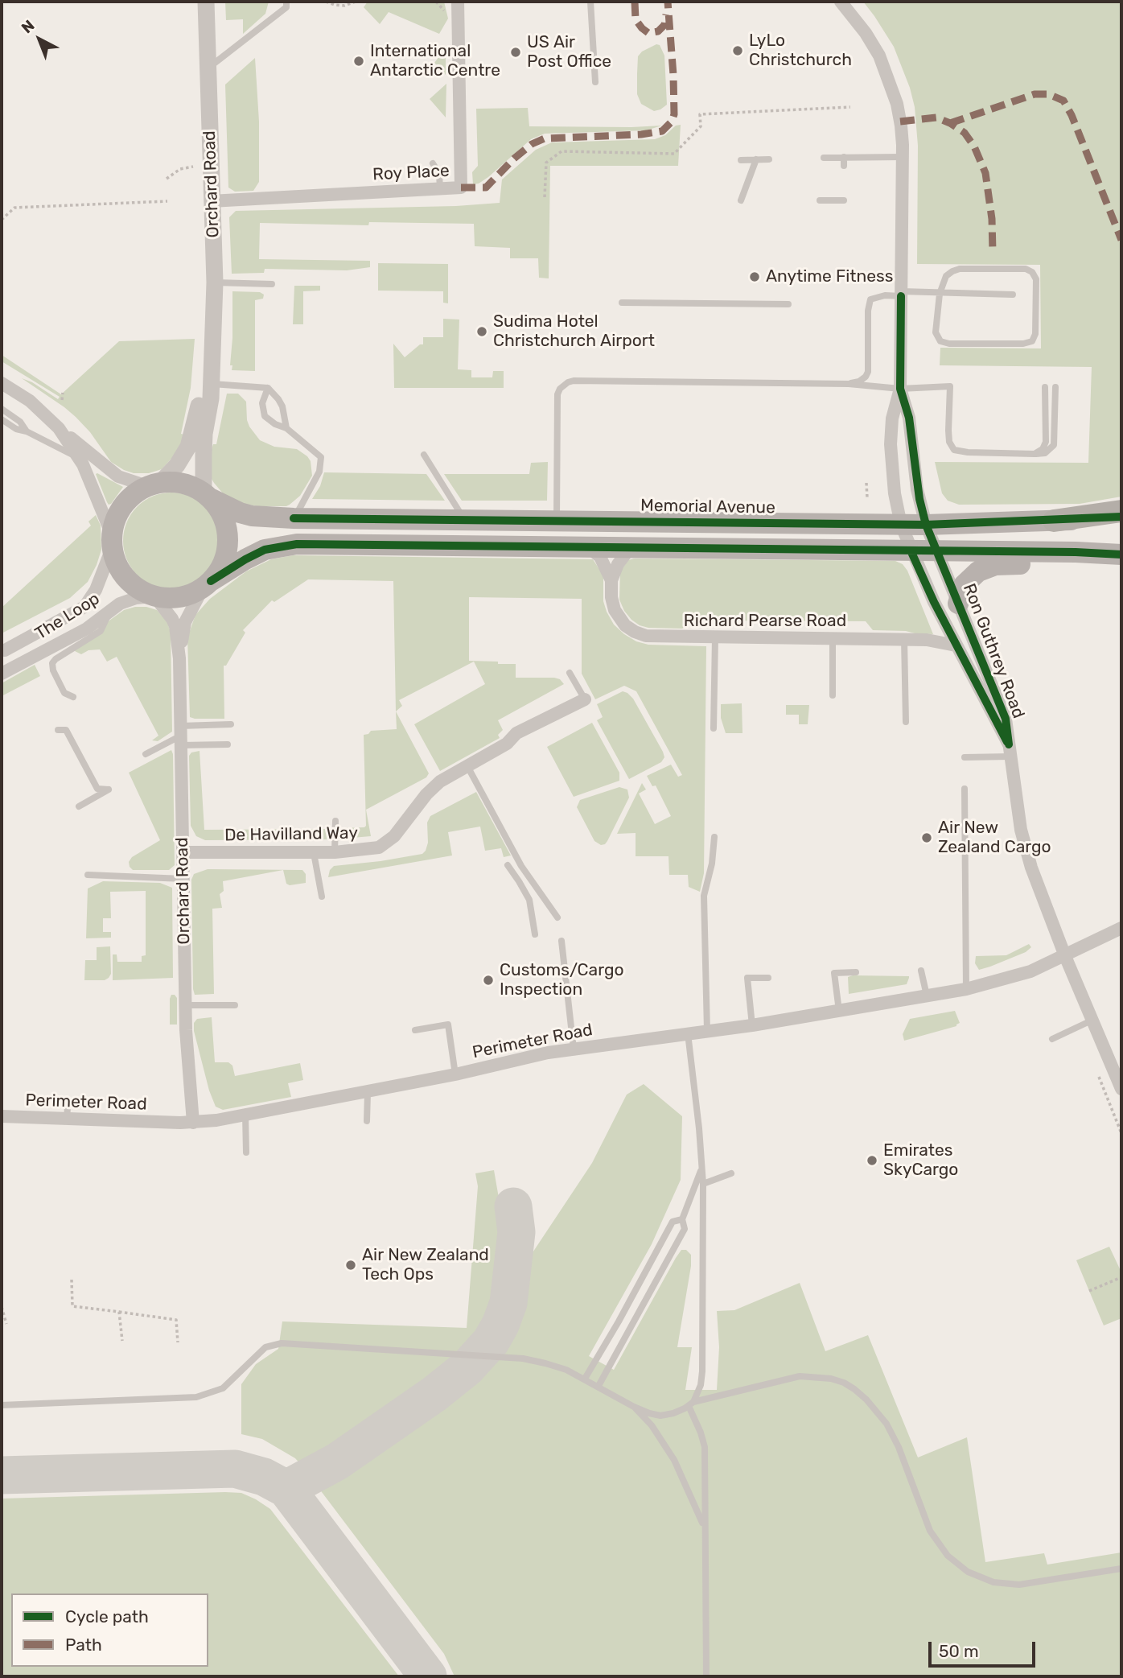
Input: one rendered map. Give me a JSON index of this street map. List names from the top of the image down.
{
  "streets": {
    "main road": ["Memorial Avenue"],
    "street": [
      "Roy Place",
      "Orchard Road",
      "The Loop",
      "Richard Pearse Road",
      "Ron Guthrey Road",
      "De Havilland Way",
      "Perimeter Road"
    ]
  },
  "crossings": [
    ["Roy Place", "Orchard Road"],
    ["Orchard Road", "Memorial Avenue"],
    ["Orchard Road", "The Loop"],
    ["Orchard Road", "De Havilland Way"],
    ["Orchard Road", "Perimeter Road"],
    ["Memorial Avenue", "The Loop"],
    ["Memorial Avenue", "Ron Guthrey Road"],
    ["Richard Pearse Road", "Ron Guthrey Road"],
    ["Ron Guthrey Road", "Perimeter Road"]
  ],
  "places": [
    "LyLo Christchurch",
    "US Air Post Office",
    "International Antarctic Centre",
    "Anytime Fitness",
    "Sudima Hotel Christchurch Airport",
    "Air New Zealand Cargo",
    "Customs/Cargo Inspection",
    "Emirates SkyCargo",
    "Air New Zealand Tech Ops"
  ],
  "legend": ["Cycle path", "Path"],
  "scale_bar": "50 m",
  "north": "top left"
}
